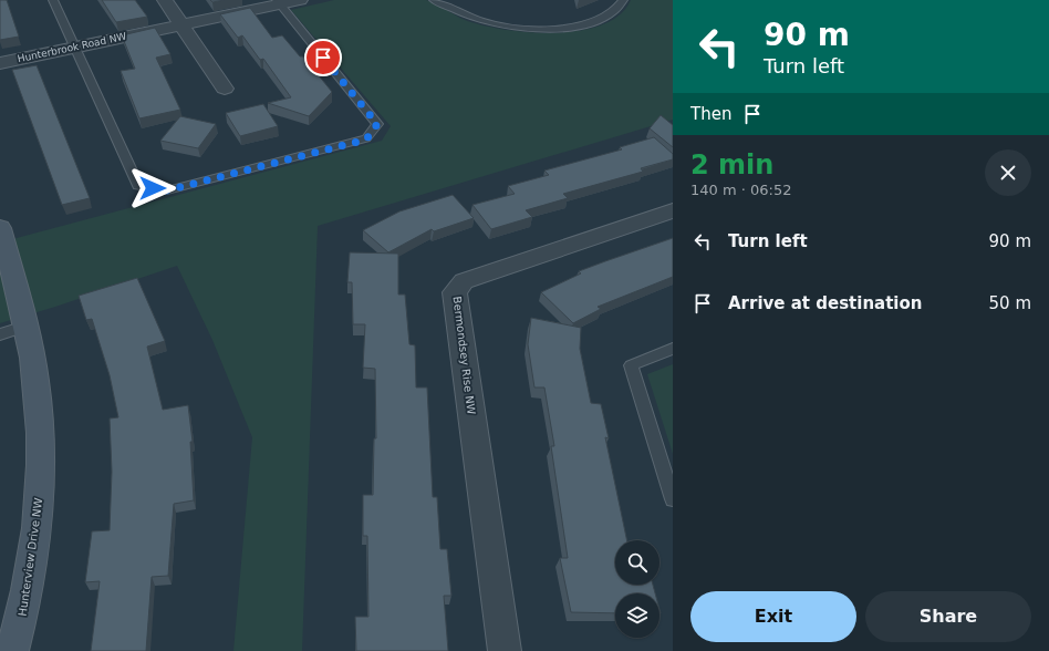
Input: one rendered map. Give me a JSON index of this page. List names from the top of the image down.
{
  "streets": {
    "street": ["Hunterbrook Road NW", "Bermondsey Rise NW", "Hunterview Drive NW"]
  },
  "page": {
    "turn": ["90 m", "Turn left"],
    "then": "Then",
    "heading": ["2 min", "140 m · 06:52"],
    "list": [
      {
        "name": "Turn left",
        "value": "90 m"
      },
      {
        "name": "Arrive at destination",
        "value": "50 m"
      }
    ],
    "buttons": ["Exit", "Share"]
  }
}
